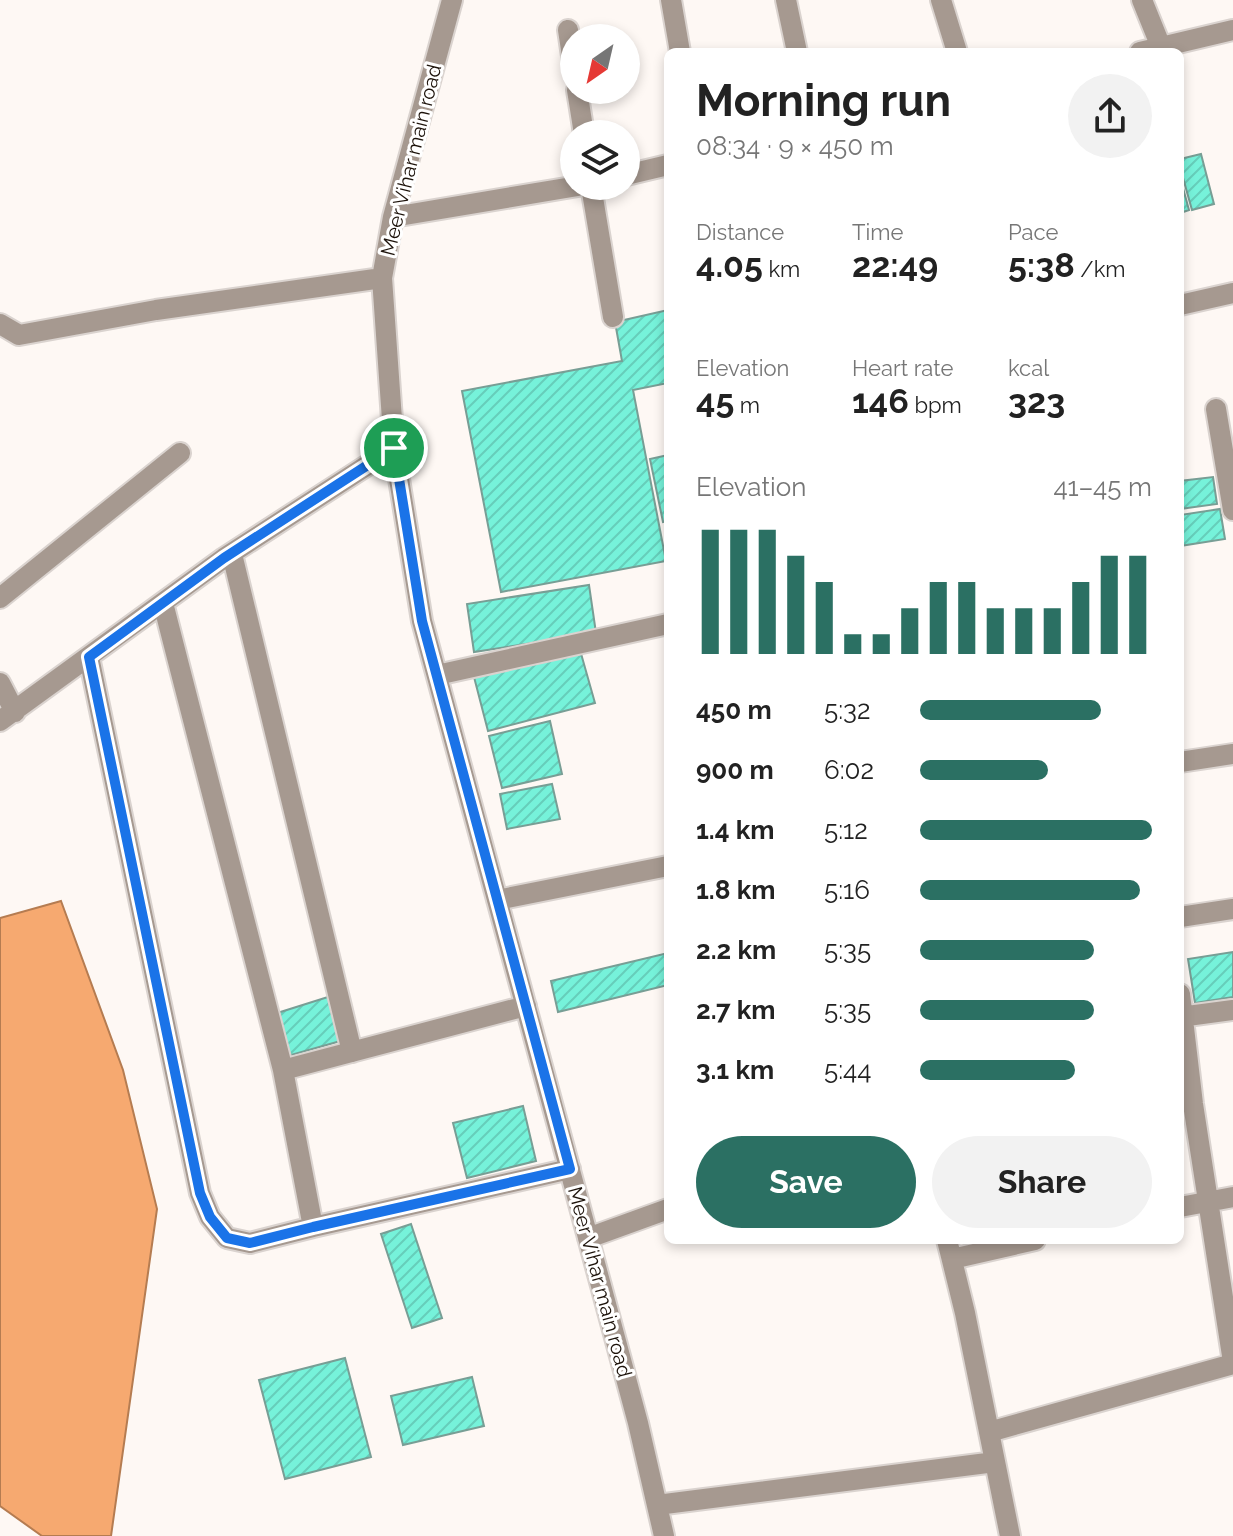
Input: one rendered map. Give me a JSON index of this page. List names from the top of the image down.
{
  "streets": {
    "street": ["Meer Vihar main road"]
  },
  "north": "bottom left",
  "page": {
    "heading": ["Morning run", "08:34 · 9 × 450 m"],
    "stats": [
      ["Distance", "4.05 km"],
      ["Time", "22:49"],
      ["Pace", "5:38 /km"],
      ["Elevation", "45 m"],
      ["Heart rate", "146 bpm"],
      ["kcal", "323"]
    ],
    "chart": ["Elevation", "41–45 m"],
    "list": [
      {
        "name": "450 m",
        "note": "5:32"
      },
      {
        "name": "900 m",
        "note": "6:02"
      },
      {
        "name": "1.4 km",
        "note": "5:12"
      },
      {
        "name": "1.8 km",
        "note": "5:16"
      },
      {
        "name": "2.2 km",
        "note": "5:35"
      },
      {
        "name": "2.7 km",
        "note": "5:35"
      },
      {
        "name": "3.1 km",
        "note": "5:44"
      }
    ],
    "buttons": ["Save", "Share"]
  }
}
